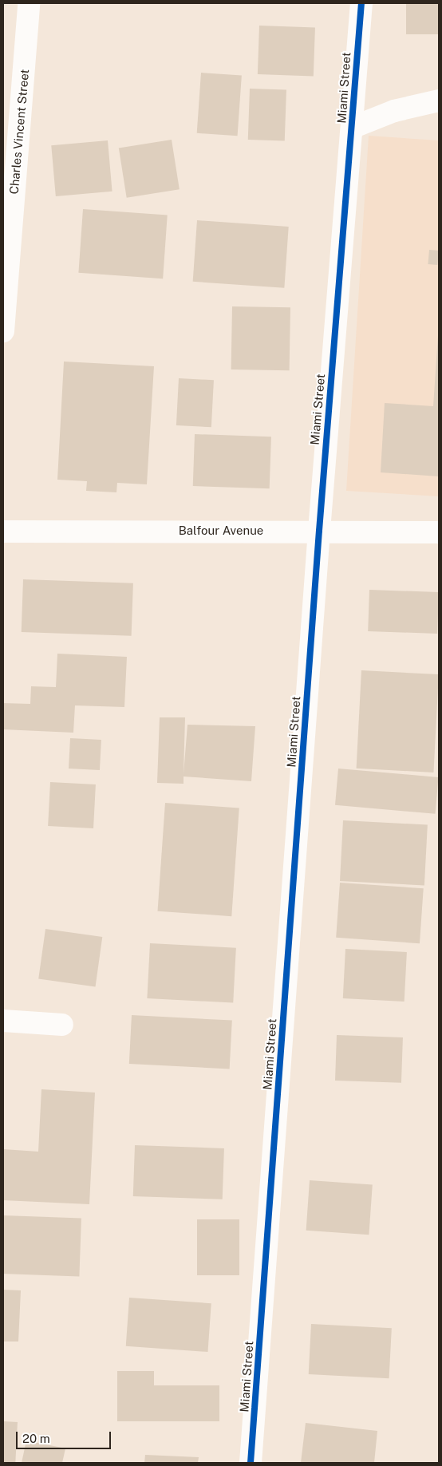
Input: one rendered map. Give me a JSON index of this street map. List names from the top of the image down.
{
  "streets": {
    "street": ["Miami Street", "Charles Vincent Street", "Balfour Avenue"]
  },
  "crossings": [
    ["Miami Street", "Balfour Avenue"]
  ],
  "scale_bar": "20 m"
}
